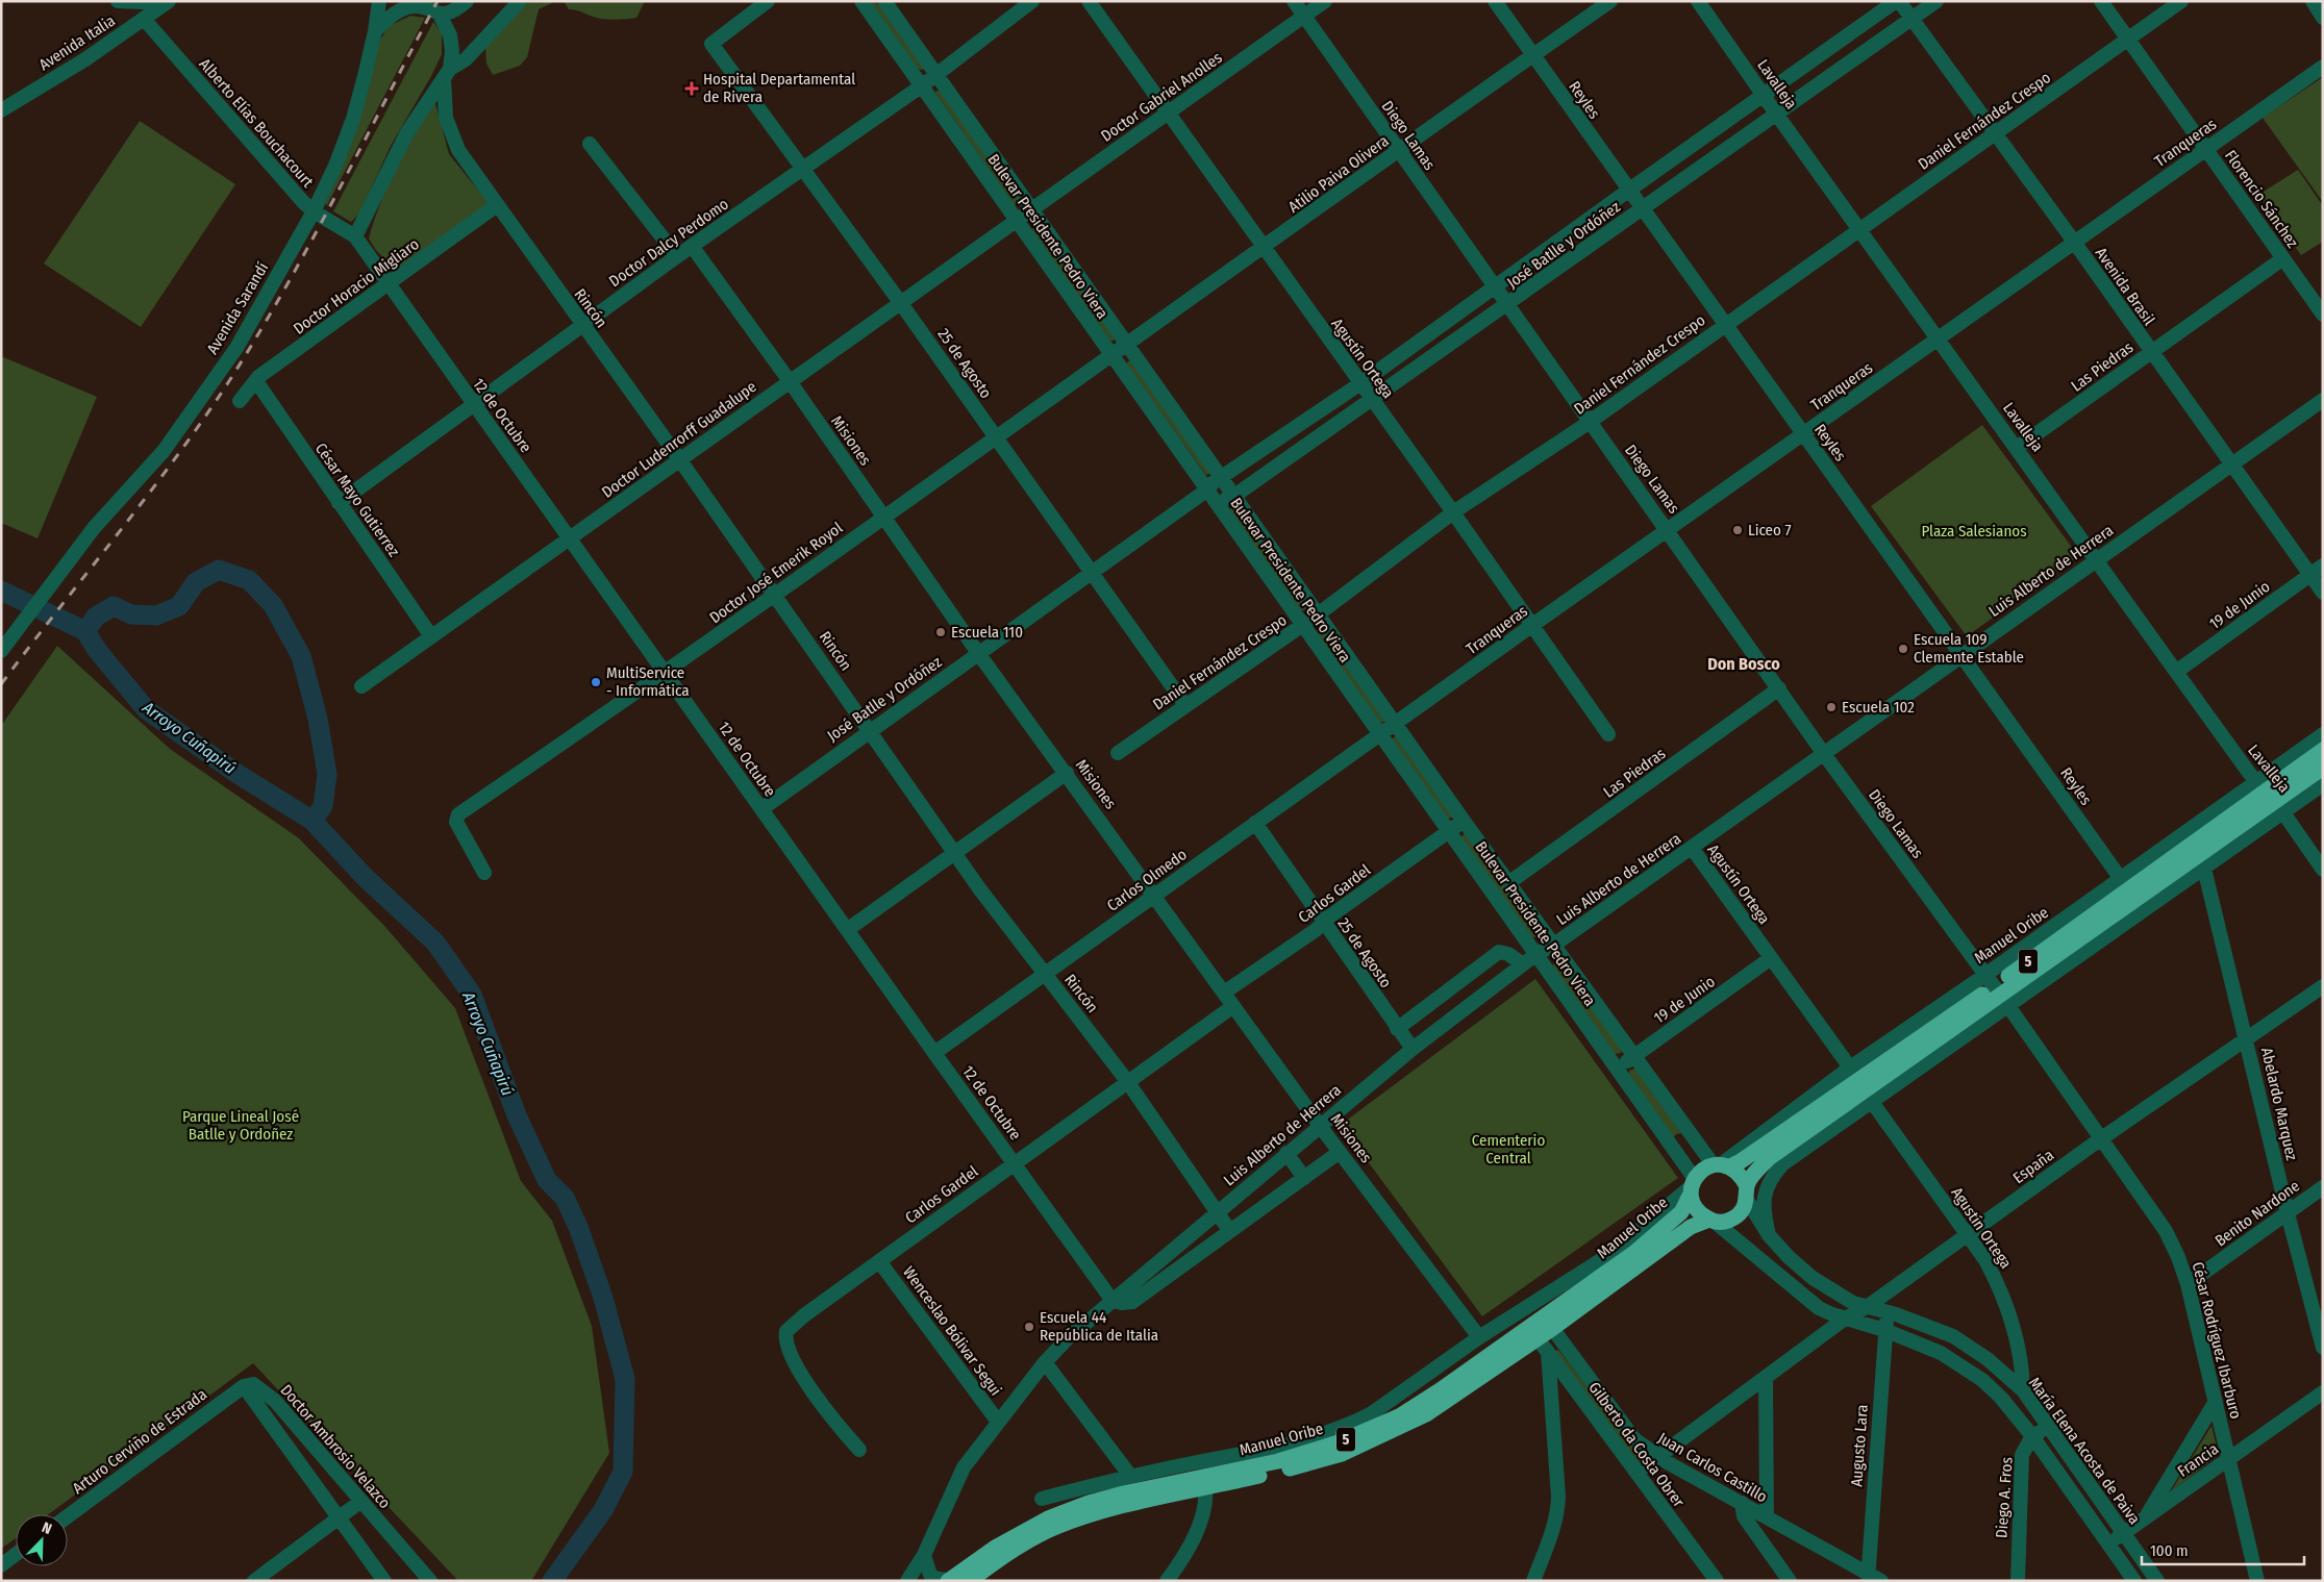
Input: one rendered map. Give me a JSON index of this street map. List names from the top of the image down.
{
  "streets": {
    "highway": ["Manuel Oribe", "5"],
    "street": [
      "Avenida Italia",
      "Lavalleja",
      "Doctor Gabriel Anolles",
      "Reyles",
      "Daniel Fernández Crespo",
      "Alberto Elías Bouchacourt",
      "Diego Lamas",
      "Tranqueras",
      "Atilio Paiva Olivera",
      "Florencio Sánchez",
      "Bulevar Presidente Pedro Viera",
      "Doctor Dalcy Perdomo",
      "José Batlle y Ordóñez",
      "Doctor Horacio Migliaro",
      "Avenida Brasil",
      "Avenida Sarandí",
      "Rincón",
      "Agustín Ortega",
      "25 de Agosto",
      "Las Piedras",
      "12 de Octubre",
      "Doctor Ludenrorff Guadalupe",
      "Misiones",
      "César Mayo Gutierrez",
      "Luis Alberto de Herrera",
      "Doctor José Emerik Royol",
      "19 de Junio",
      "Carlos Olmedo",
      "Carlos Gardel",
      "Abelardo Marquez",
      "España",
      "Benito Nardone",
      "Wenceslao Bólivar Segui",
      "César Rodríguez Ibarburo",
      "Arturo Cerviño de Estrada",
      "Gilberto da Costa Obrer",
      "Augusto Lara",
      "Doctor Ambrosio Velazco",
      "María Elena Acosta de Paiva",
      "Francia",
      "Juan Carlos Castillo",
      "Diego A. Fros"
    ]
  },
  "crossings": [
    ["Avenida Italia", "Alberto Elías Bouchacourt"],
    ["Lavalleja", "Daniel Fernández Crespo"],
    ["Lavalleja", "Tranqueras"],
    ["Lavalleja", "José Batlle y Ordóñez"],
    ["Lavalleja", "Las Piedras"],
    ["Lavalleja", "Luis Alberto de Herrera"],
    ["Lavalleja", "19 de Junio"],
    ["Lavalleja", "Manuel Oribe"],
    ["Doctor Gabriel Anolles", "Diego Lamas"],
    ["Doctor Gabriel Anolles", "Bulevar Presidente Pedro Viera"],
    ["Doctor Gabriel Anolles", "Agustín Ortega"],
    ["Doctor Gabriel Anolles", "Doctor Ludenrorff Guadalupe"],
    ["Reyles", "Daniel Fernández Crespo"],
    ["Reyles", "Tranqueras"],
    ["Reyles", "Atilio Paiva Olivera"],
    ["Reyles", "José Batlle y Ordóñez"],
    ["Reyles", "Luis Alberto de Herrera"],
    ["Reyles", "Manuel Oribe"],
    ["Daniel Fernández Crespo", "Diego Lamas"],
    ["Daniel Fernández Crespo", "Florencio Sánchez"],
    ["Daniel Fernández Crespo", "Bulevar Presidente Pedro Viera"],
    ["Daniel Fernández Crespo", "Avenida Brasil"],
    ["Daniel Fernández Crespo", "Agustín Ortega"],
    ["Daniel Fernández Crespo", "25 de Agosto"],
    ["Alberto Elías Bouchacourt", "Avenida Sarandí"],
    ["Alberto Elías Bouchacourt", "12 de Octubre"],
    ["Diego Lamas", "Tranqueras"],
    ["Diego Lamas", "Atilio Paiva Olivera"],
    ["Diego Lamas", "José Batlle y Ordóñez"],
    ["Diego Lamas", "Las Piedras"],
    ["Diego Lamas", "Luis Alberto de Herrera"],
    ["Diego Lamas", "Manuel Oribe"],
    ["Diego Lamas", "César Rodríguez Ibarburo"],
    ["Tranqueras", "Florencio Sánchez"],
    ["Tranqueras", "Bulevar Presidente Pedro Viera"],
    ["Tranqueras", "Avenida Brasil"],
    ["Tranqueras", "Agustín Ortega"],
    ["Tranqueras", "Carlos Olmedo"],
    ["Atilio Paiva Olivera", "Bulevar Presidente Pedro Viera"],
    ["Atilio Paiva Olivera", "Agustín Ortega"],
    ["Atilio Paiva Olivera", "Doctor José Emerik Royol"],
    ["Florencio Sánchez", "Las Piedras"],
    ["Bulevar Presidente Pedro Viera", "Doctor Dalcy Perdomo"],
    ["Bulevar Presidente Pedro Viera", "José Batlle y Ordóñez"],
    ["Bulevar Presidente Pedro Viera", "Las Piedras"],
    ["Bulevar Presidente Pedro Viera", "Doctor Ludenrorff Guadalupe"],
    ["Bulevar Presidente Pedro Viera", "Luis Alberto de Herrera"],
    ["Bulevar Presidente Pedro Viera", "Doctor José Emerik Royol"],
    ["Bulevar Presidente Pedro Viera", "19 de Junio"],
    ["Bulevar Presidente Pedro Viera", "Carlos Olmedo"],
    ["Bulevar Presidente Pedro Viera", "Carlos Gardel"],
    ["Bulevar Presidente Pedro Viera", "Manuel Oribe"],
    ["Bulevar Presidente Pedro Viera", "María Elena Acosta de Paiva"],
    ["Doctor Dalcy Perdomo", "Rincón"],
    ["Doctor Dalcy Perdomo", "25 de Agosto"],
    ["Doctor Dalcy Perdomo", "12 de Octubre"],
    ["Doctor Dalcy Perdomo", "Misiones"],
    ["Doctor Dalcy Perdomo", "César Mayo Gutierrez"],
    ["José Batlle y Ordóñez", "Avenida Brasil"],
    ["José Batlle y Ordóñez", "Rincón"],
    ["José Batlle y Ordóñez", "Agustín Ortega"],
    ["José Batlle y Ordóñez", "25 de Agosto"],
    ["José Batlle y Ordóñez", "12 de Octubre"],
    ["José Batlle y Ordóñez", "Misiones"],
    ["Doctor Horacio Migliaro", "Rincón"],
    ["Doctor Horacio Migliaro", "12 de Octubre"],
    ["Doctor Horacio Migliaro", "César Mayo Gutierrez"],
    ["Avenida Brasil", "Las Piedras"],
    ["Avenida Brasil", "Luis Alberto de Herrera"],
    ["Avenida Brasil", "19 de Junio"],
    ["Rincón", "Doctor Ludenrorff Guadalupe"],
    ["Rincón", "Luis Alberto de Herrera"],
    ["Rincón", "Doctor José Emerik Royol"],
    ["Rincón", "Carlos Olmedo"],
    ["Rincón", "Carlos Gardel"],
    ["Agustín Ortega", "Luis Alberto de Herrera"],
    ["Agustín Ortega", "19 de Junio"],
    ["Agustín Ortega", "Manuel Oribe"],
    ["Agustín Ortega", "España"],
    ["Agustín Ortega", "María Elena Acosta de Paiva"],
    ["25 de Agosto", "Doctor Ludenrorff Guadalupe"],
    ["25 de Agosto", "Luis Alberto de Herrera"],
    ["25 de Agosto", "Doctor José Emerik Royol"],
    ["25 de Agosto", "Carlos Olmedo"],
    ["25 de Agosto", "Carlos Gardel"],
    ["12 de Octubre", "Doctor Ludenrorff Guadalupe"],
    ["12 de Octubre", "Luis Alberto de Herrera"],
    ["12 de Octubre", "Doctor José Emerik Royol"],
    ["12 de Octubre", "Carlos Olmedo"],
    ["12 de Octubre", "Carlos Gardel"],
    ["Doctor Ludenrorff Guadalupe", "Misiones"],
    ["Doctor Ludenrorff Guadalupe", "César Mayo Gutierrez"],
    ["Misiones", "Luis Alberto de Herrera"],
    ["Misiones", "Doctor José Emerik Royol"],
    ["Misiones", "Carlos Olmedo"],
    ["Misiones", "Carlos Gardel"],
    ["Misiones", "Manuel Oribe"],
    ["Luis Alberto de Herrera", "Wenceslao Bólivar Segui"],
    ["Carlos Gardel", "Wenceslao Bólivar Segui"],
    ["Manuel Oribe", "César Rodríguez Ibarburo"],
    ["Manuel Oribe", "Gilberto da Costa Obrer"],
    ["Manuel Oribe", "María Elena Acosta de Paiva"],
    ["Manuel Oribe", "Juan Carlos Castillo"],
    ["Abelardo Marquez", "España"],
    ["Abelardo Marquez", "Benito Nardone"],
    ["España", "César Rodríguez Ibarburo"],
    ["España", "Gilberto da Costa Obrer"],
    ["España", "María Elena Acosta de Paiva"],
    ["España", "Juan Carlos Castillo"],
    ["Benito Nardone", "César Rodríguez Ibarburo"],
    ["César Rodríguez Ibarburo", "Francia"],
    ["Arturo Cerviño de Estrada", "Doctor Ambrosio Velazco"],
    ["Augusto Lara", "María Elena Acosta de Paiva"],
    ["Augusto Lara", "Juan Carlos Castillo"],
    ["María Elena Acosta de Paiva", "Francia"]
  ],
  "districts": ["Don Bosco"],
  "water": ["Arroyo Cuñapirú"],
  "parks": ["Plaza Salesianos", "Parque Lineal José Batlle y Ordoñez", "Cementerio Central"],
  "places": {
    "health": ["Hospital Departamental de Rivera"],
    "other": [
      "Liceo 7",
      "Escuela 110",
      "Escuela 109 Clemente Estable",
      "MultiService - Informática",
      "Escuela 102",
      "Escuela 44 República de Italia"
    ]
  },
  "scale_bar": "100 m",
  "north": "top right"
}
